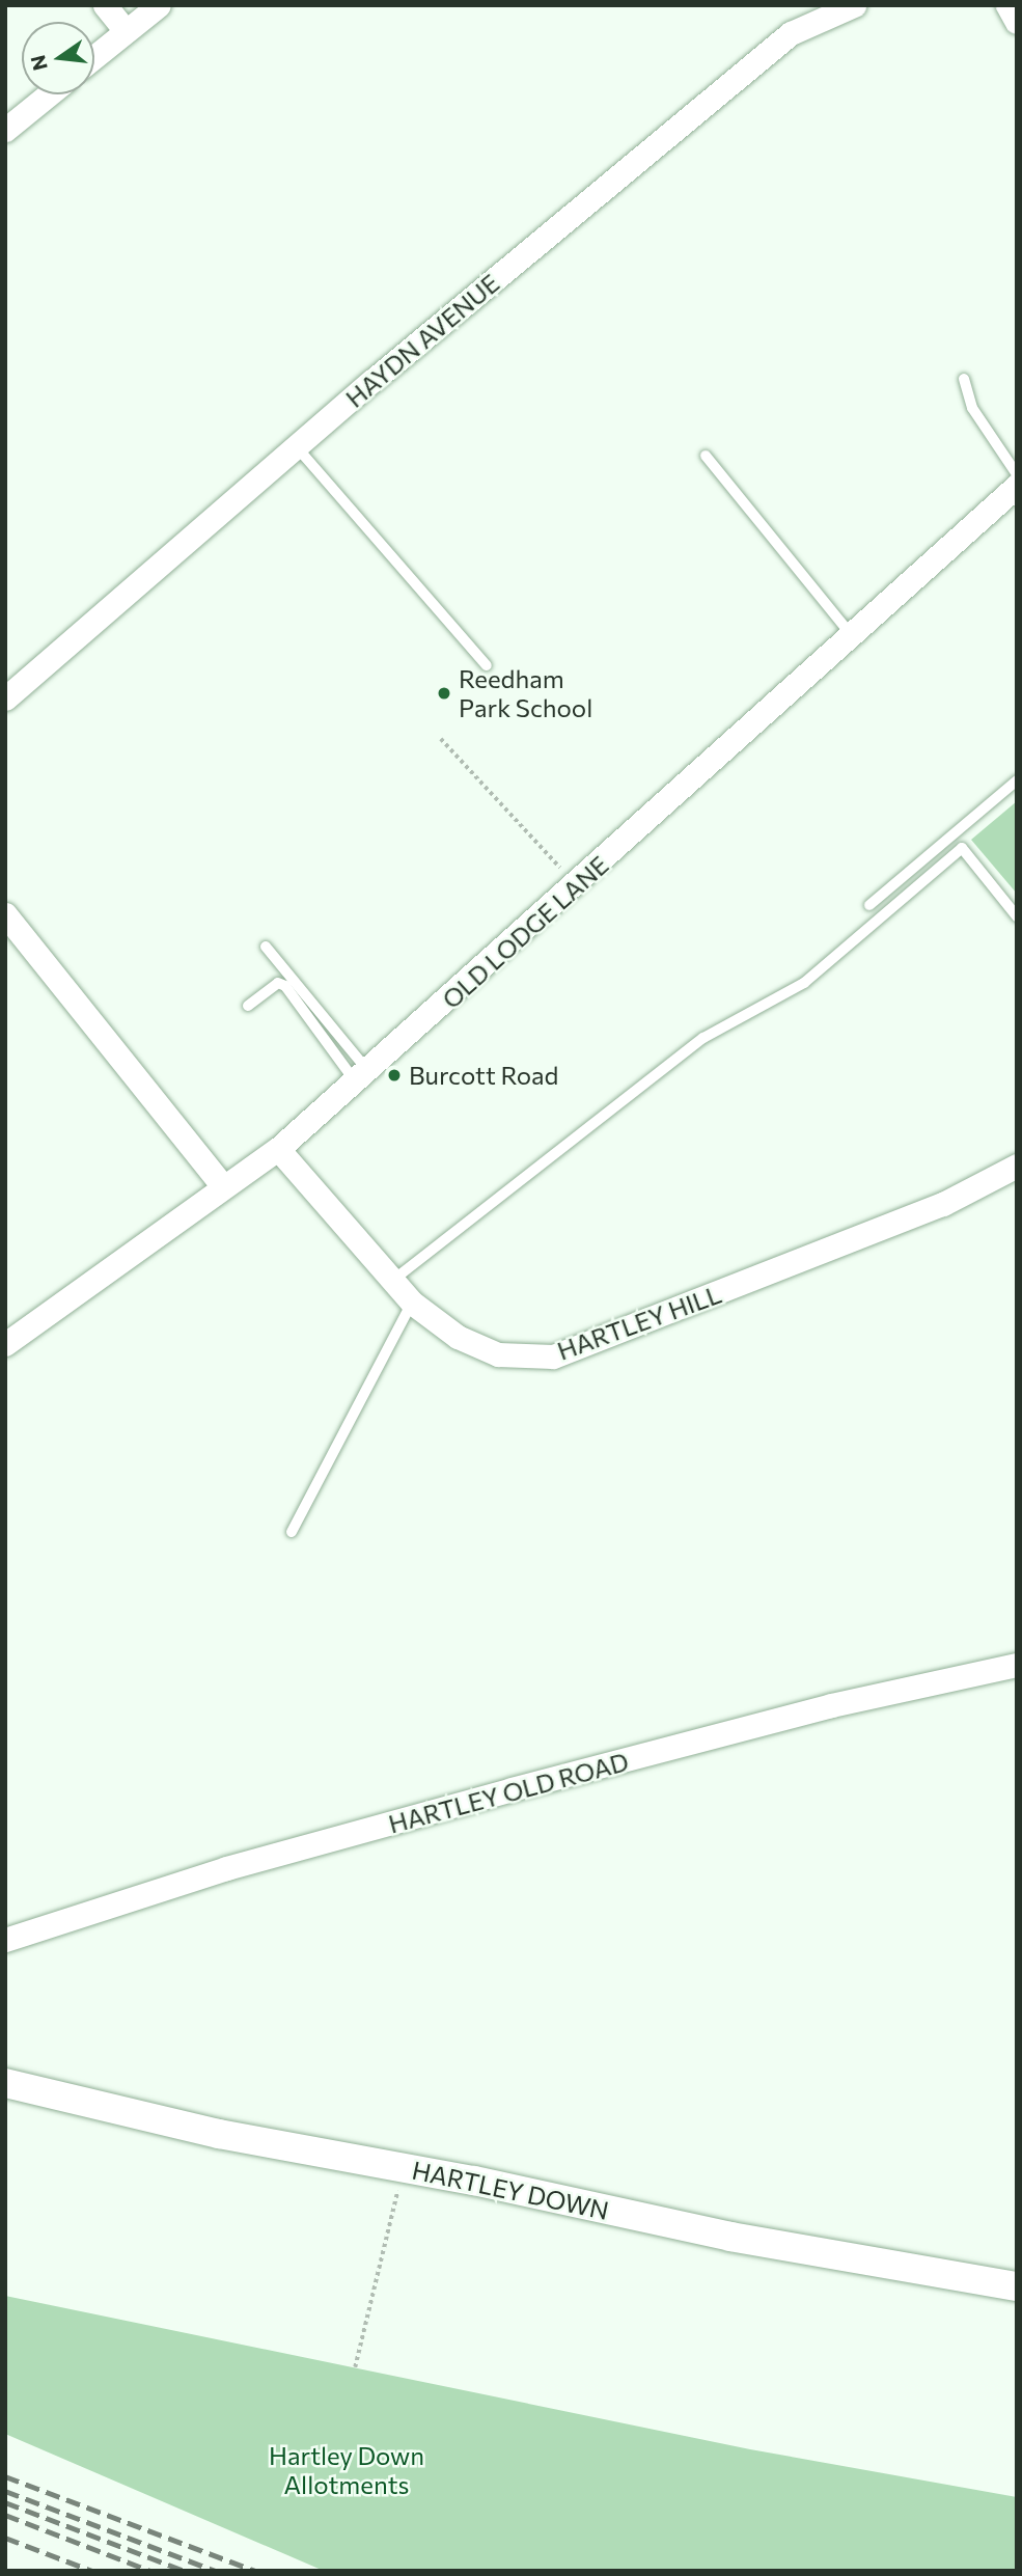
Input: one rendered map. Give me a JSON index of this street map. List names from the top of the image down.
{
  "streets": {
    "street": [
      "HAYDN AVENUE",
      "OLD LODGE LANE",
      "HARTLEY HILL",
      "HARTLEY OLD ROAD",
      "HARTLEY DOWN"
    ]
  },
  "crossings": [
    ["OLD LODGE LANE", "HARTLEY HILL"]
  ],
  "parks": ["Hartley Down Allotments"],
  "places": ["Reedham Park School", "Burcott Road"],
  "north": "left"
}
